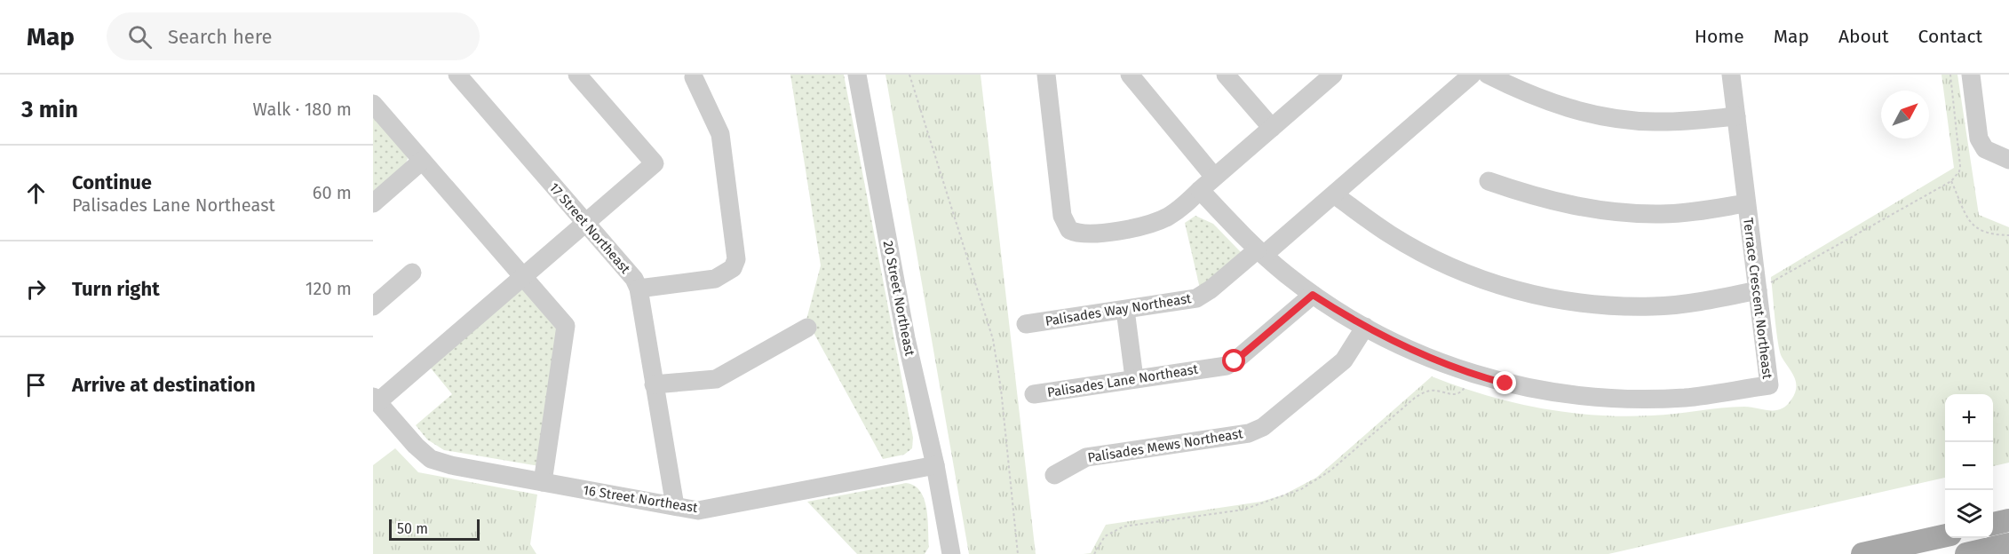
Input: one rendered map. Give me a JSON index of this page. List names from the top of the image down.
{
  "streets": {
    "street": [
      "17 Street Northeast",
      "20 Street Northeast",
      "Terrace Crescent Northeast",
      "Palisades Way Northeast",
      "Palisades Lane Northeast",
      "Palisades Mews Northeast",
      "16 Street Northeast"
    ]
  },
  "crossings": [
    ["17 Street Northeast", "16 Street Northeast"],
    ["20 Street Northeast", "16 Street Northeast"],
    ["Terrace Crescent Northeast", "Palisades Way Northeast"],
    ["Terrace Crescent Northeast", "Palisades Lane Northeast"],
    ["Terrace Crescent Northeast", "Palisades Mews Northeast"]
  ],
  "scale_bar": "50 m",
  "north": "top right",
  "page": {
    "header": "Map",
    "search": "Search here",
    "nav": [
      "Home",
      "Map",
      "About",
      "Contact"
    ],
    "heading": ["3 min", "Walk · 180 m"],
    "list": [
      ["Continue", "Palisades Lane Northeast", "60 m"],
      ["Turn right", "120 m"],
      "Arrive at destination"
    ],
    "map_buttons": ["+", "−"],
    "scale": "50 m"
  }
}
